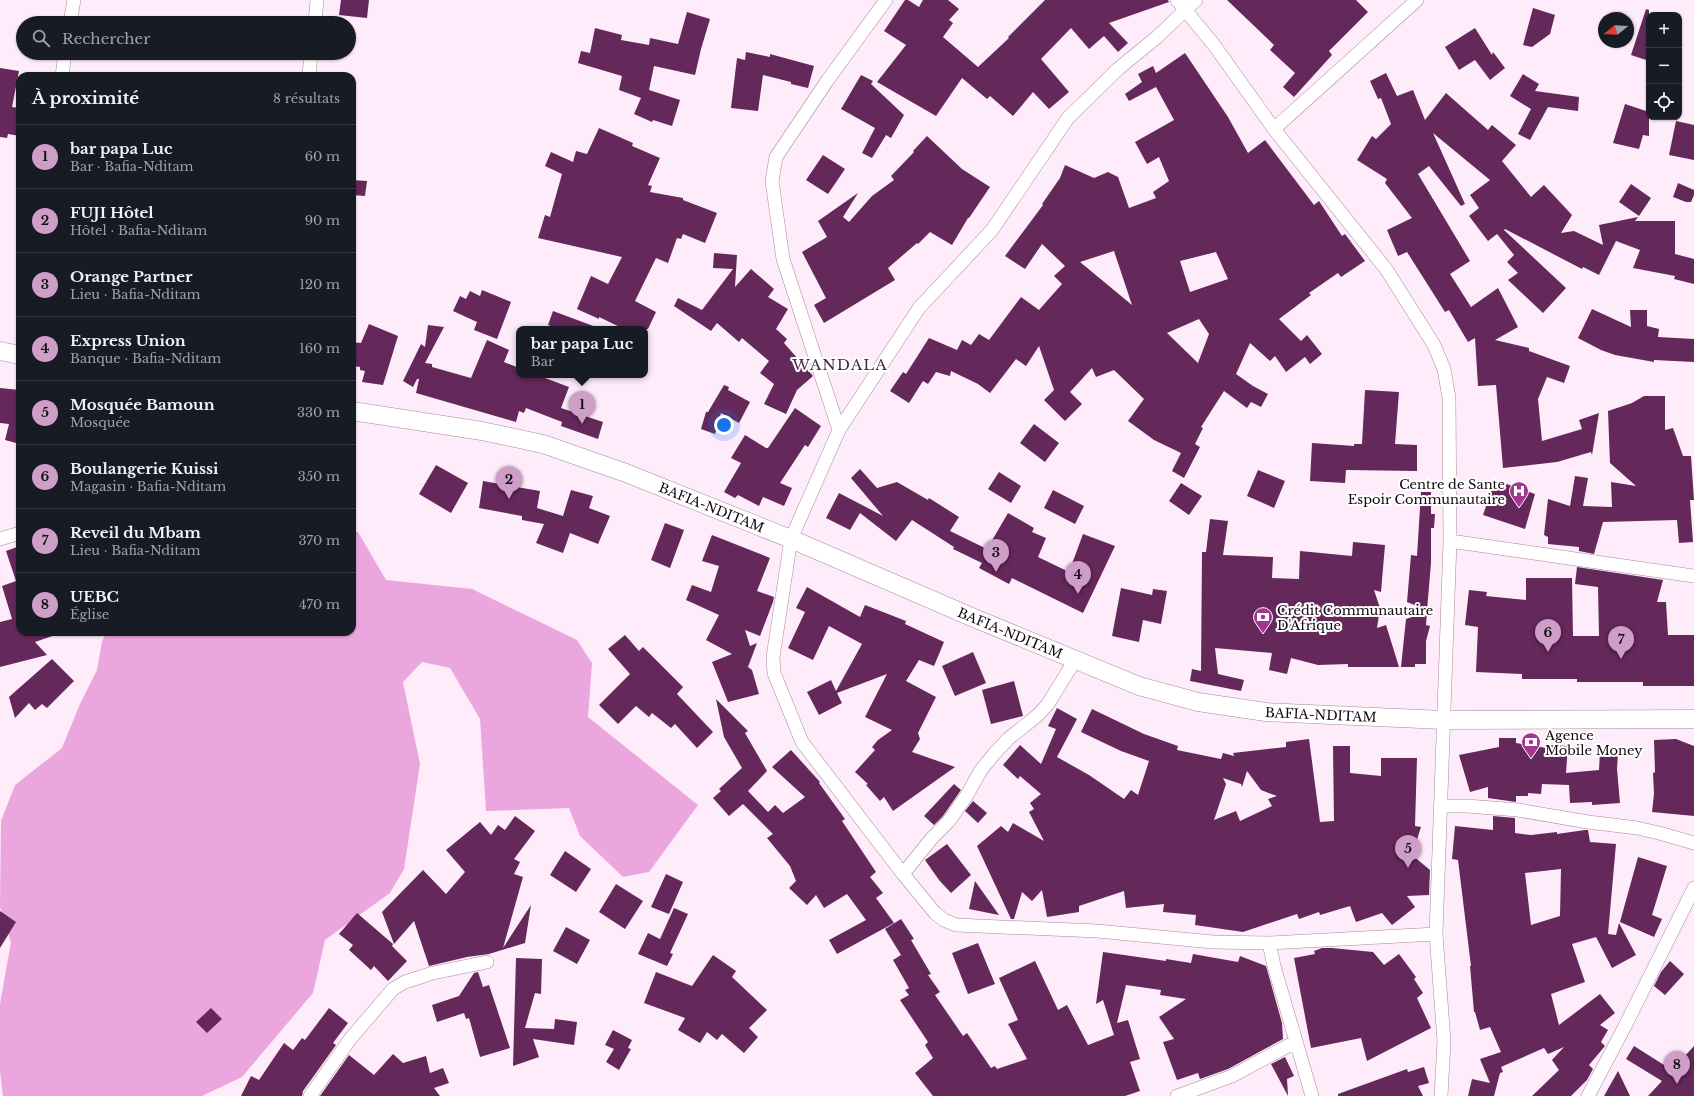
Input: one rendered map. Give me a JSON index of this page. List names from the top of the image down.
{
  "streets": {
    "main road": ["BAFIA-NDITAM"]
  },
  "districts": ["WANDALA"],
  "places": {
    "hospital": ["Centre de Sante Espoir Communautaire"],
    "bank": ["Crédit Communautaire D'Afrique", "Agence Mobile Money"]
  },
  "north": "left",
  "page": {
    "map_buttons": ["+", "−"],
    "search": "Rechercher",
    "heading": ["À proximité", "8 résultats"],
    "list": [
      {
        "mark": "1",
        "name": "bar papa Luc",
        "note": "Bar · Bafia-Nditam",
        "value": "60 m"
      },
      {
        "mark": "2",
        "name": "FUJI Hôtel",
        "note": "Hôtel · Bafia-Nditam",
        "value": "90 m"
      },
      {
        "mark": "3",
        "name": "Orange Partner",
        "note": "Lieu · Bafia-Nditam",
        "value": "120 m"
      },
      {
        "mark": "4",
        "name": "Express Union",
        "note": "Banque · Bafia-Nditam",
        "value": "160 m"
      },
      {
        "mark": "5",
        "name": "Mosquée Bamoun",
        "note": "Mosquée",
        "value": "330 m"
      },
      {
        "mark": "6",
        "name": "Boulangerie Kuissi",
        "note": "Magasin · Bafia-Nditam",
        "value": "350 m"
      },
      {
        "mark": "7",
        "name": "Reveil du Mbam",
        "note": "Lieu · Bafia-Nditam",
        "value": "370 m"
      },
      {
        "mark": "8",
        "name": "UEBC",
        "note": "Église",
        "value": "470 m"
      }
    ],
    "popup": ["bar papa Luc", "Bar"],
    "pins": [
      "1",
      "2",
      "3",
      "4",
      "6",
      "7",
      "5",
      "8"
    ]
  }
}
